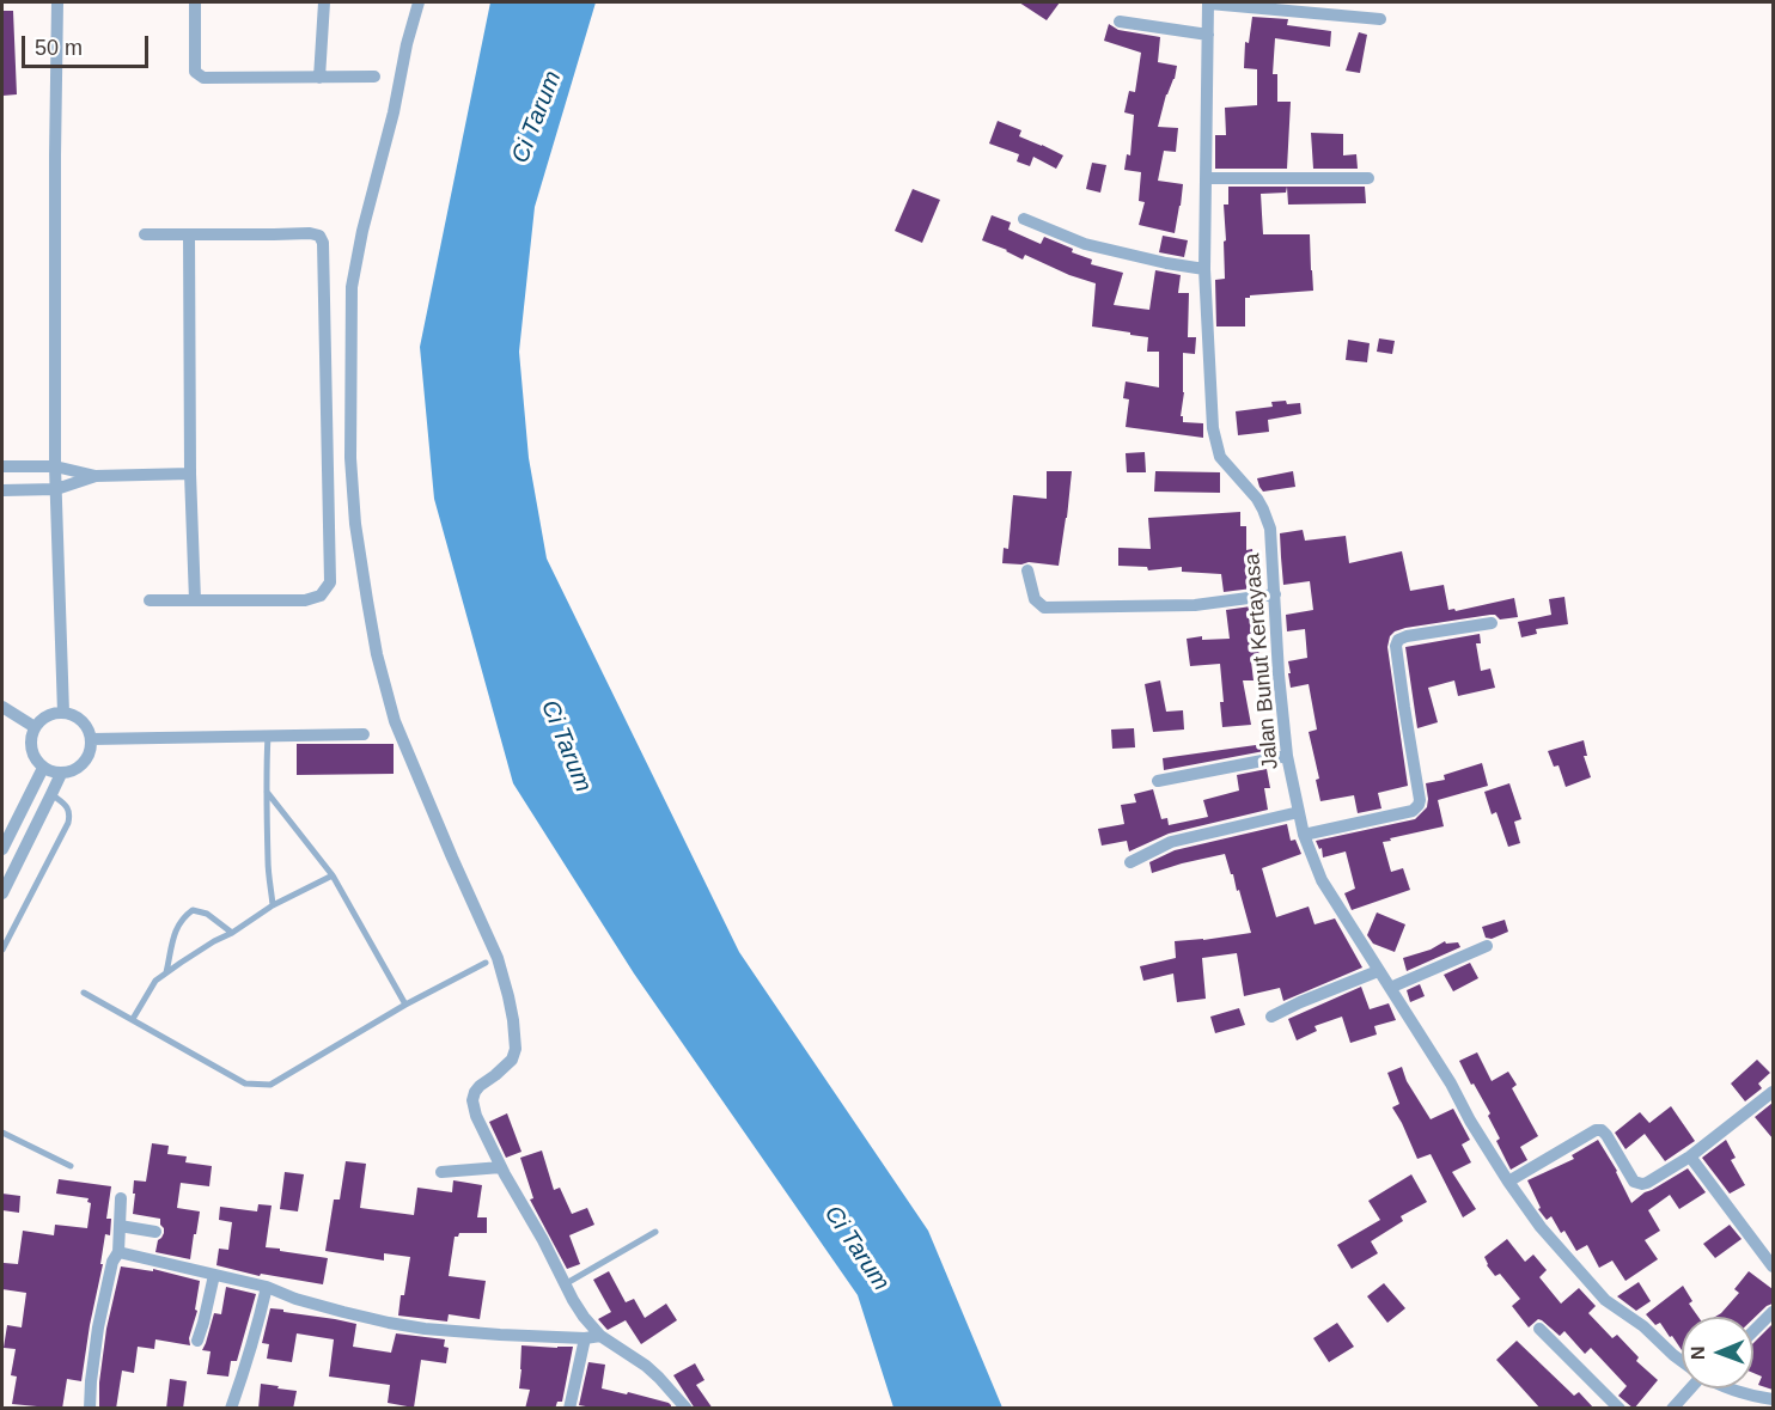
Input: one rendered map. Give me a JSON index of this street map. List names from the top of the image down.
{
  "streets": {
    "street": ["Jalan Bunut Kertayasa"]
  },
  "water": ["Ci Tarum"],
  "scale_bar": "50 m",
  "north": "left"
}
